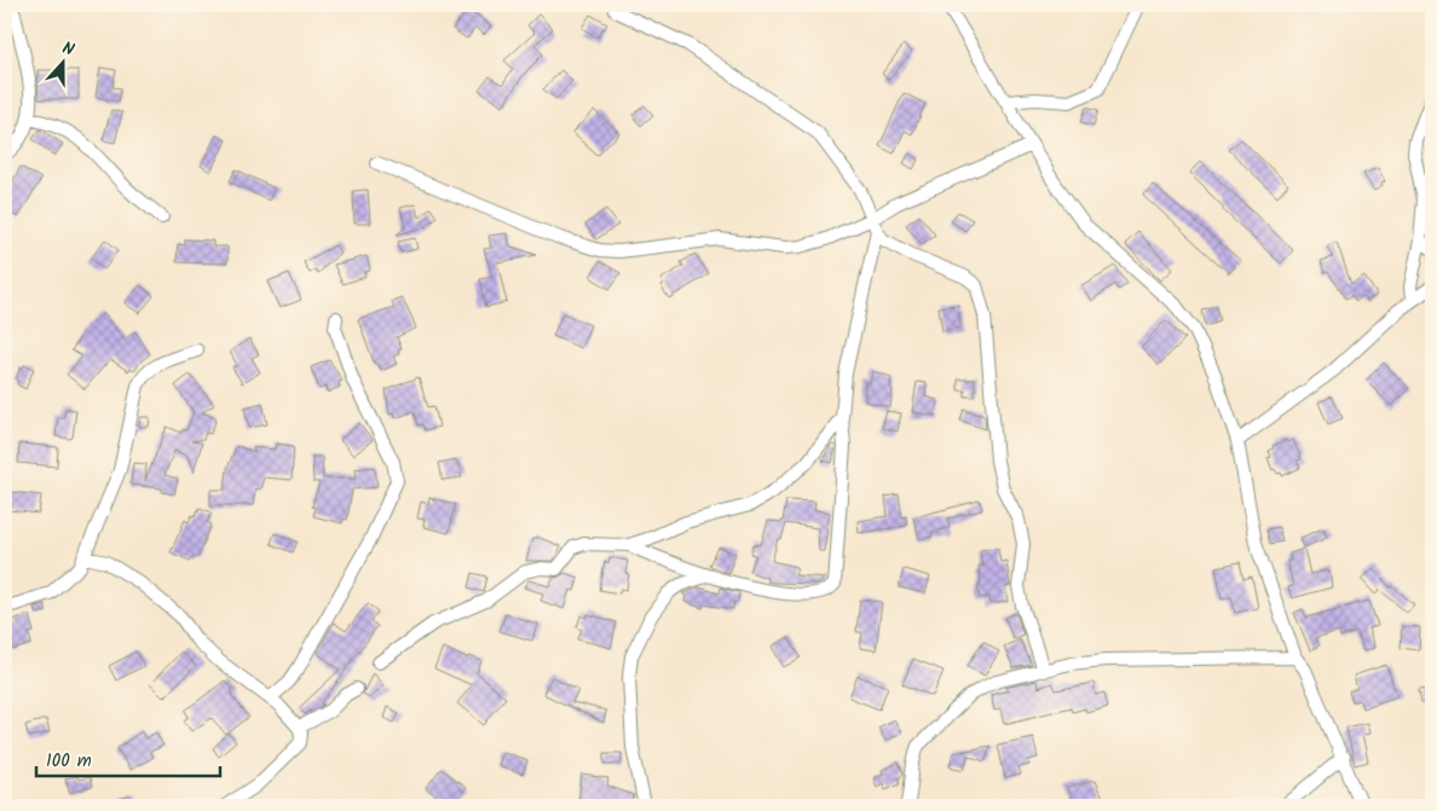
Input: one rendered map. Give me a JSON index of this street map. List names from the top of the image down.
{
  "scale_bar": "100 m",
  "north": "top"
}
